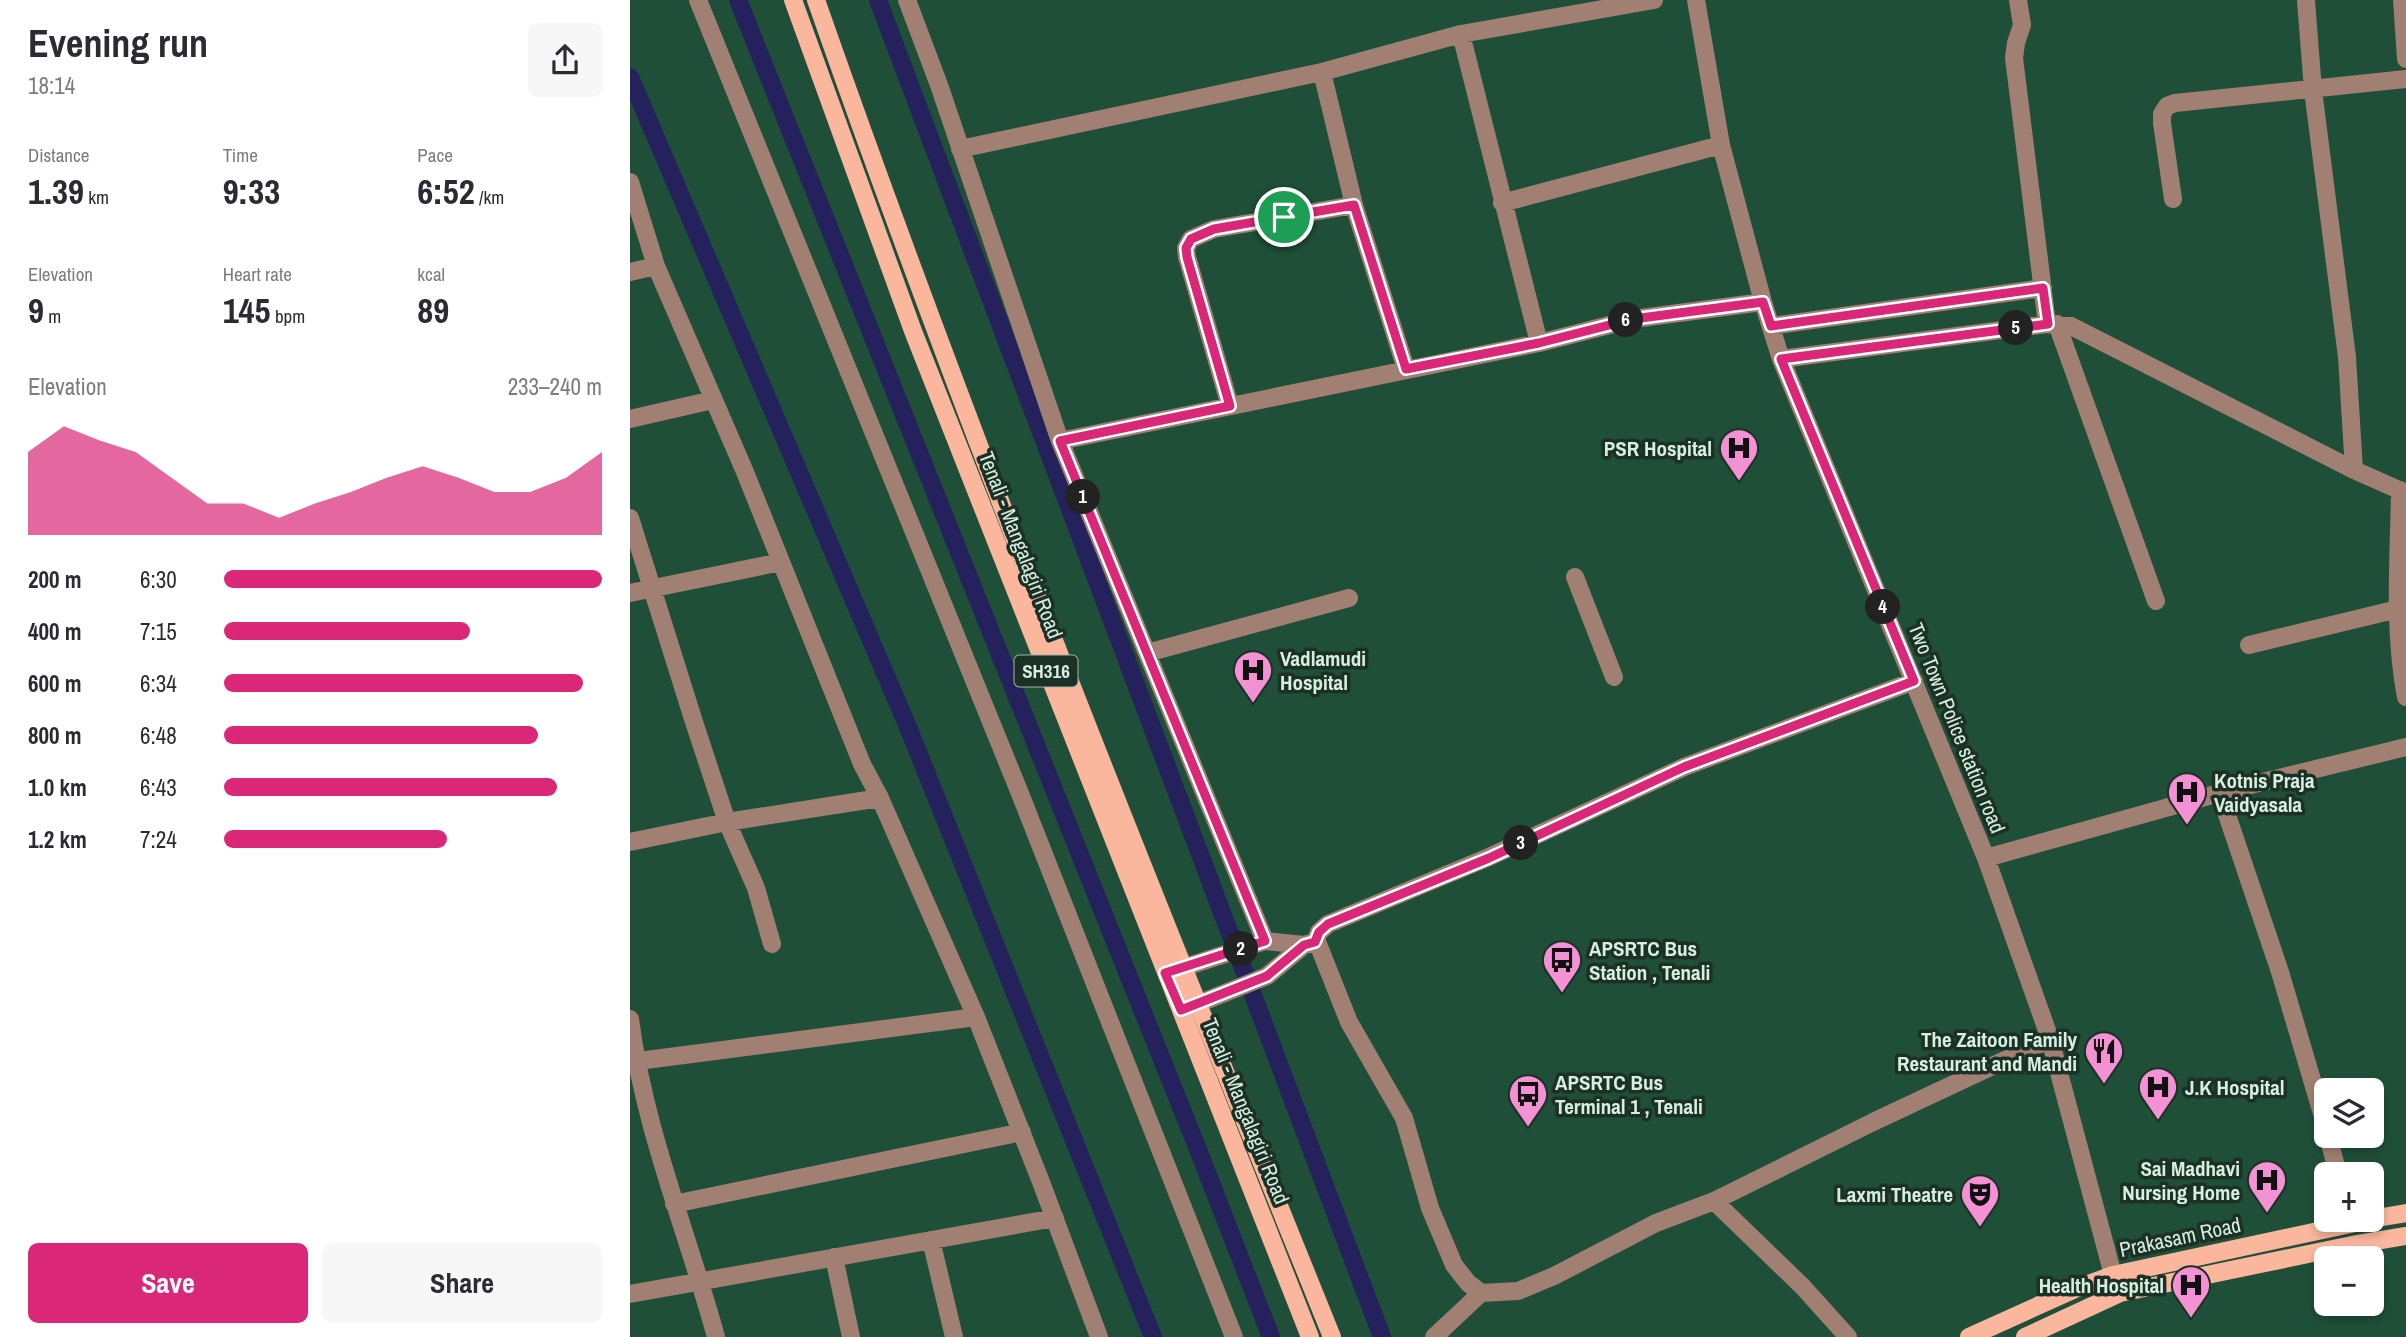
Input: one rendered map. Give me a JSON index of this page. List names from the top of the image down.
{
  "streets": {
    "main road": ["Tenali - Mangalagiri Road", "SH316", "Prakasam Road"],
    "street": ["Two Town Police station road"]
  },
  "crossings": [
    ["Two Town Police station road", "Prakasam Road"]
  ],
  "places": {
    "hospital": [
      "PSR Hospital",
      "Vadlamudi Hospital",
      "Kotnis Praja Vaidyasala",
      "J.K Hospital",
      "Sai Madhavi Nursing Home",
      "Health Hospital"
    ],
    "bus stop": ["APSRTC Bus Station , Tenali", "APSRTC Bus Terminal 1 , Tenali"],
    "restaurant": ["The Zaitoon Family Restaurant and Mandi"],
    "theatre": ["Laxmi Theatre"]
  },
  "page": {
    "heading": ["Evening run", "18:14"],
    "stats": [
      ["Distance", "1.39 km"],
      ["Time", "9:33"],
      ["Pace", "6:52 /km"],
      ["Elevation", "9 m"],
      ["Heart rate", "145 bpm"],
      ["kcal", "89"]
    ],
    "pins": [
      "6",
      "5",
      "1",
      "4",
      "3",
      "2"
    ],
    "chart": ["Elevation", "233–240 m"],
    "list": [
      {
        "name": "200 m",
        "note": "6:30"
      },
      {
        "name": "400 m",
        "note": "7:15"
      },
      {
        "name": "600 m",
        "note": "6:34"
      },
      {
        "name": "800 m",
        "note": "6:48"
      },
      {
        "name": "1.0 km",
        "note": "6:43"
      },
      {
        "name": "1.2 km",
        "note": "7:24"
      }
    ],
    "map_buttons": ["+", "−"],
    "buttons": ["Save", "Share"]
  }
}
